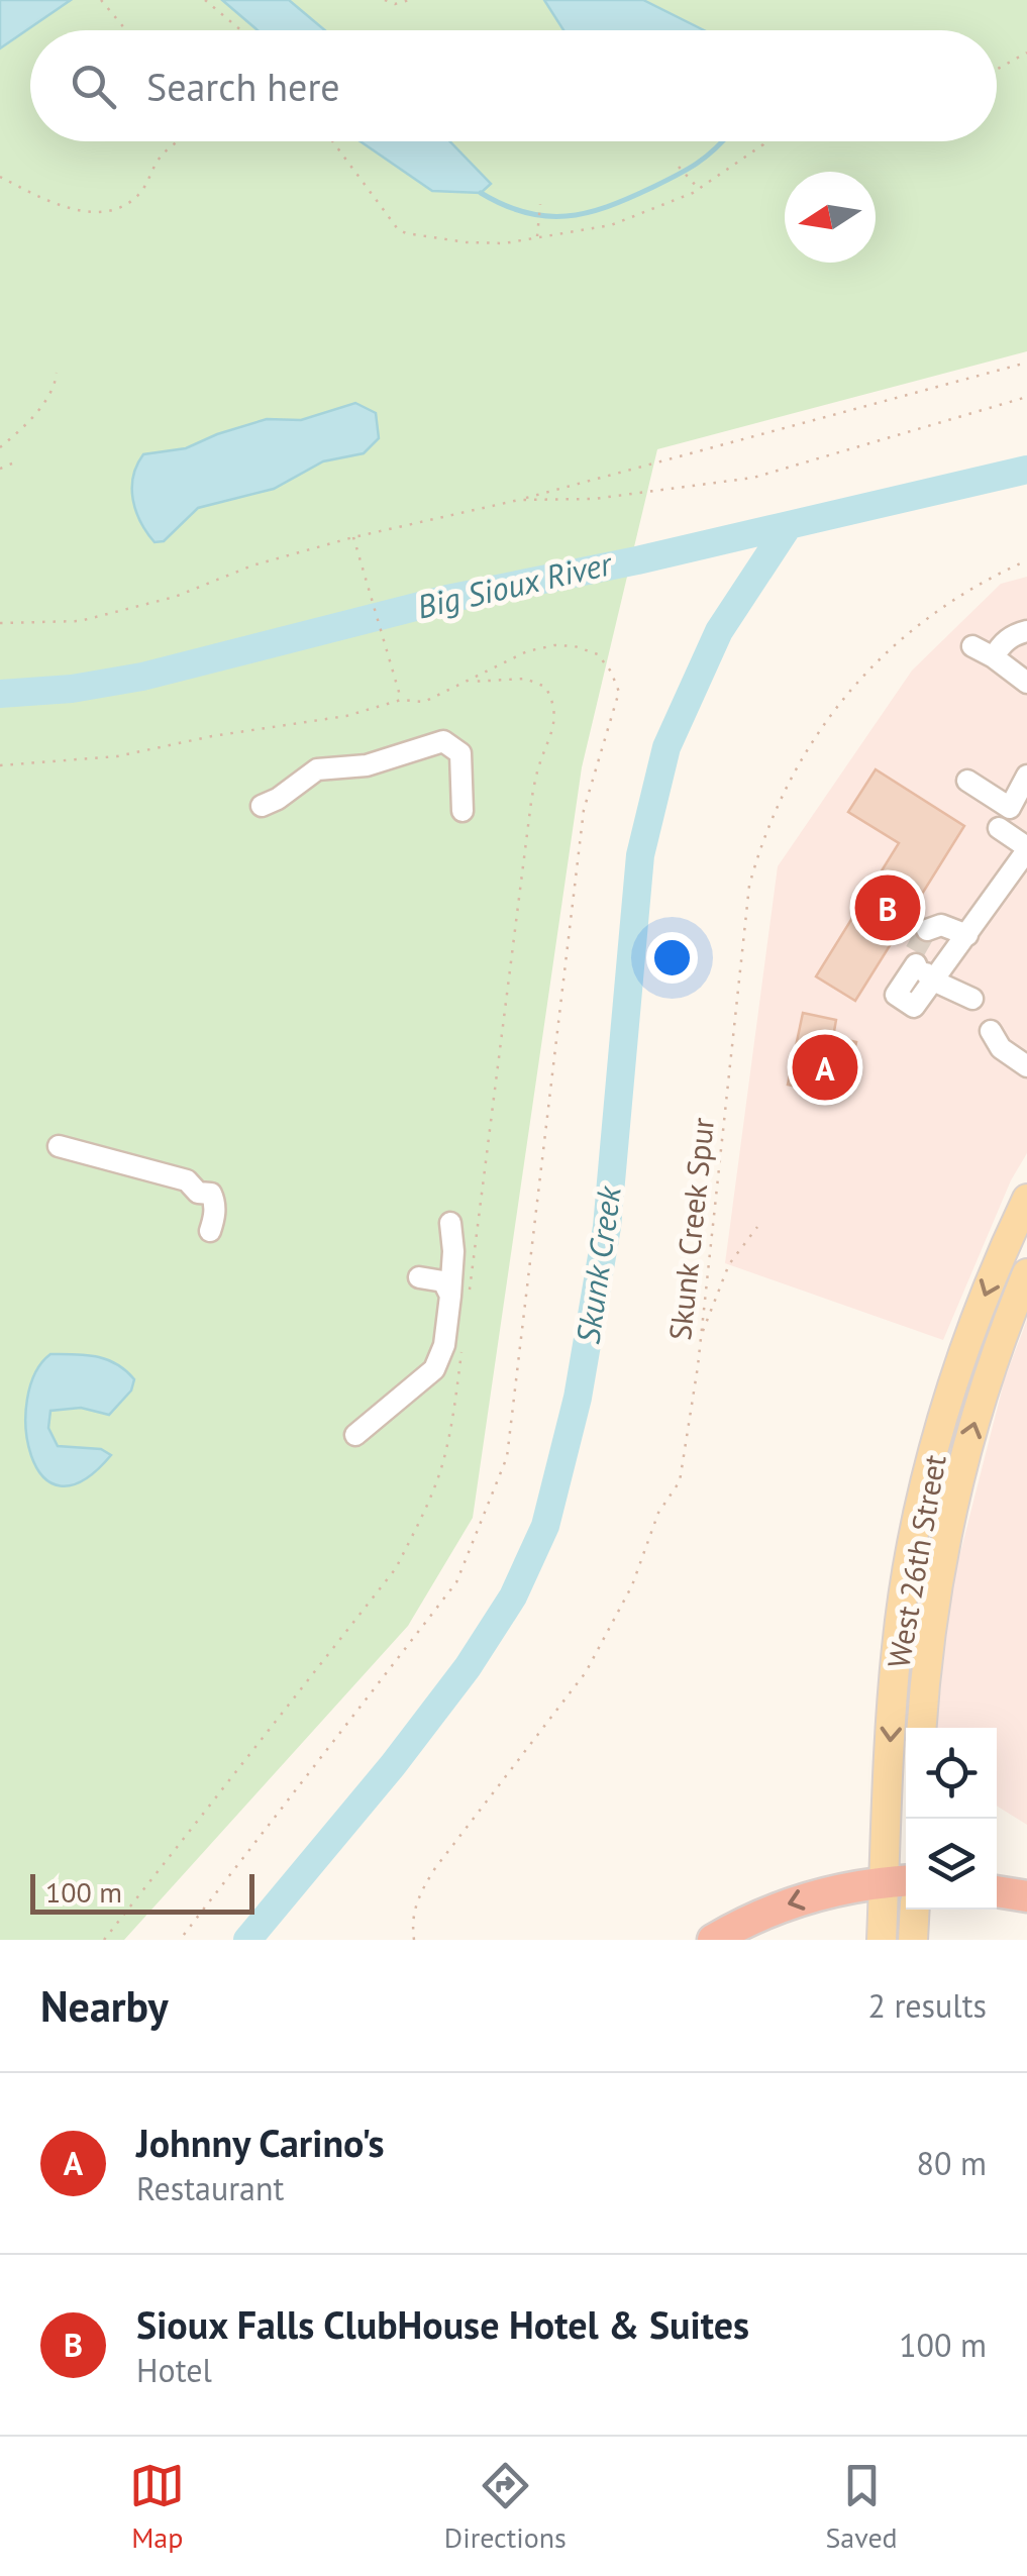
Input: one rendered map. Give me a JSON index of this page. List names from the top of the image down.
{
  "streets": {
    "main road": ["West 26th Street"],
    "path": ["Skunk Creek Spur"]
  },
  "water": ["Big Sioux River", "Skunk Creek"],
  "scale_bar": "100 m",
  "north": "left",
  "page": {
    "search": "Search here",
    "pins": ["B", "A"],
    "scale": "100 m",
    "heading": ["Nearby", "2 results"],
    "list": [
      {
        "mark": "A",
        "name": "Johnny Carino's",
        "note": "Restaurant",
        "value": "80 m"
      },
      {
        "mark": "B",
        "name": "Sioux Falls ClubHouse Hotel & Suites",
        "note": "Hotel",
        "value": "100 m"
      }
    ],
    "nav": ["Map", "Directions", "Saved"]
  }
}
